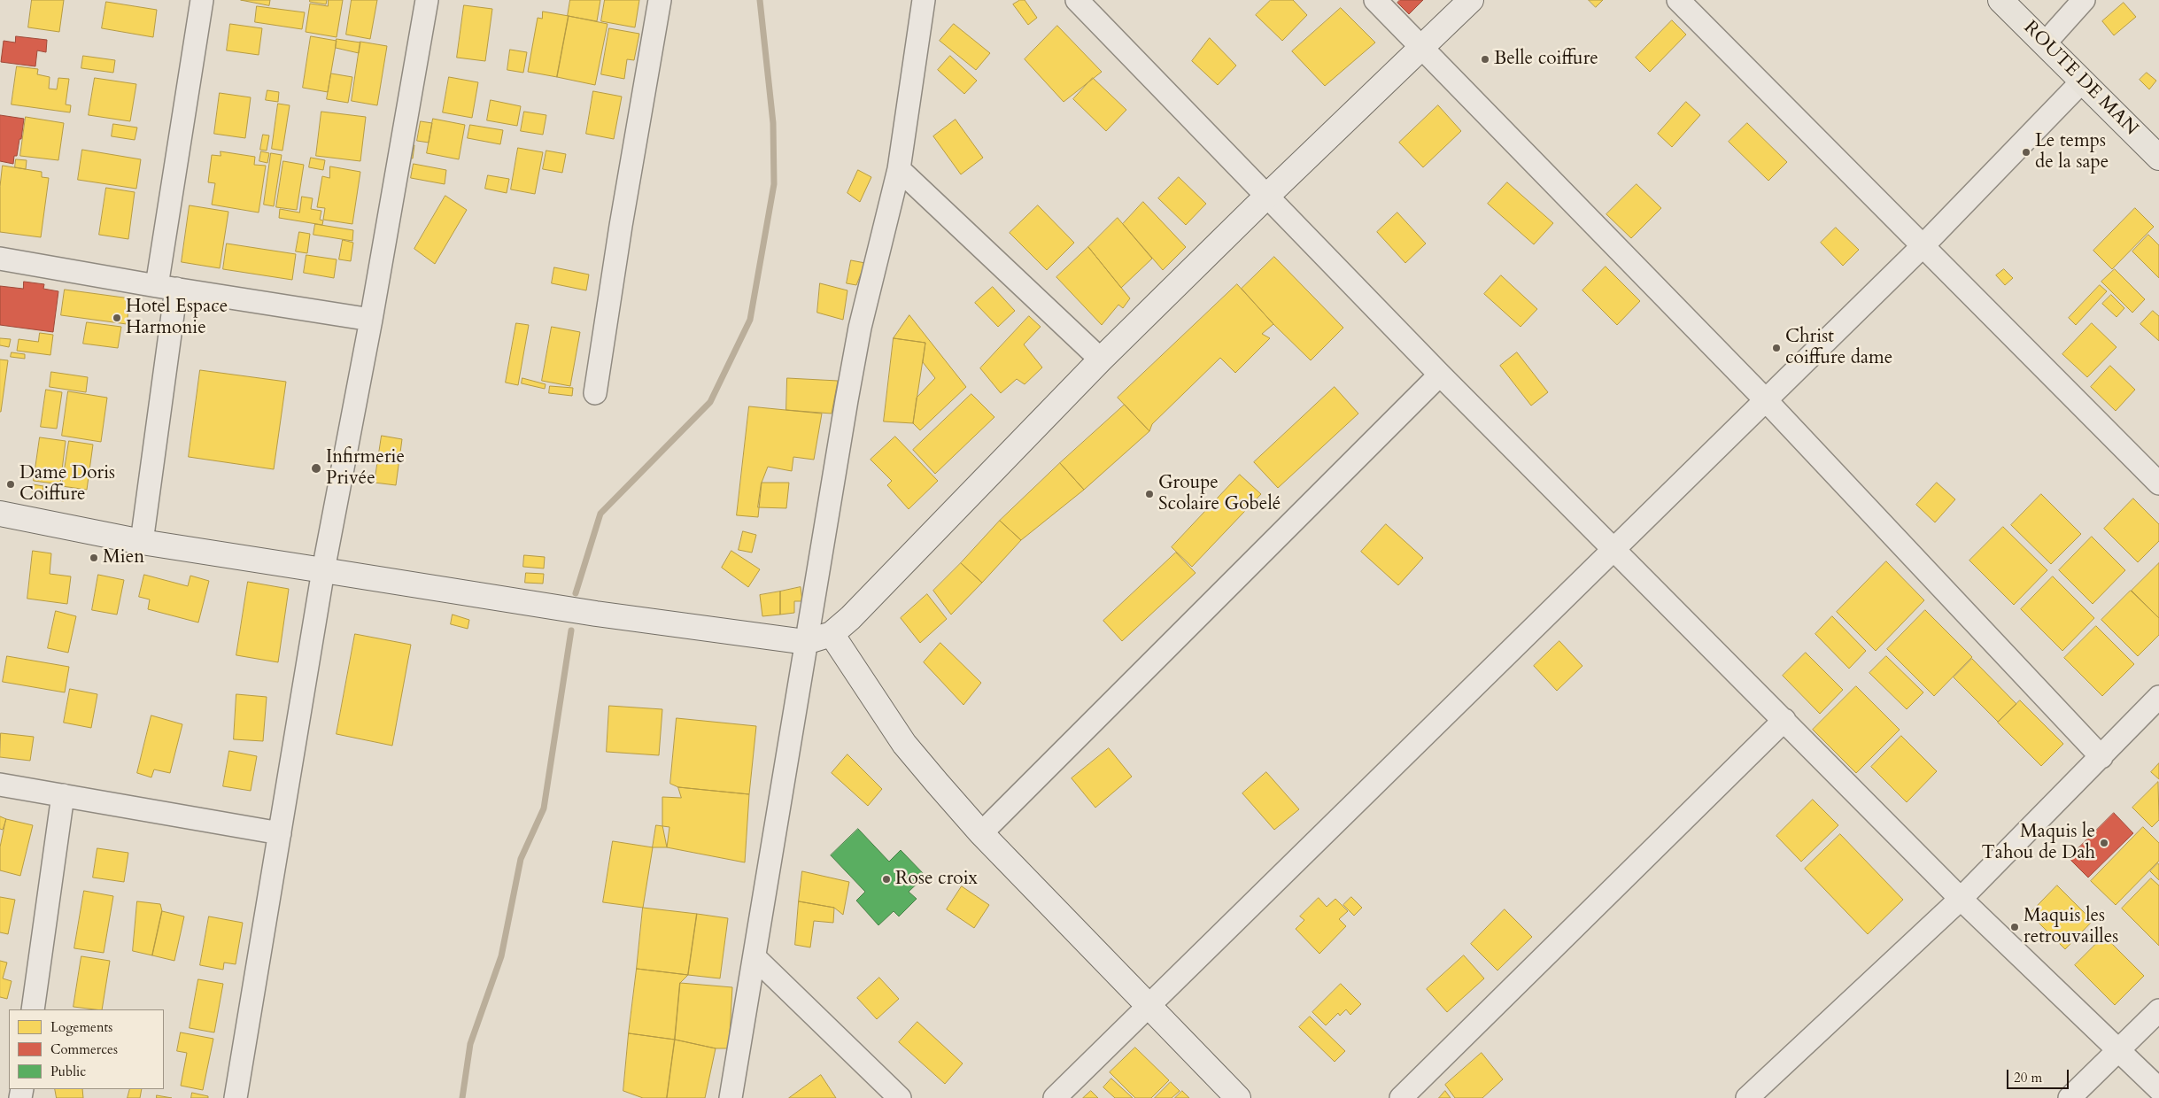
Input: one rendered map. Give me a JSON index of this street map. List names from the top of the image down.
{
  "streets": {
    "highway": ["ROUTE DE MAN"]
  },
  "places": [
    "Belle coiffure",
    "Le temps de la sape",
    "Hotel Espace Harmonie",
    "Christ coiffure dame",
    "Infirmerie Privée",
    "Dame Doris Coiffure",
    "Groupe Scolaire Gobelé",
    "Mien",
    "Maquis le Tahou de Dah",
    "Rose croix",
    "Maquis les retrouvailles"
  ],
  "legend": ["Logements", "Commerces", "Public"],
  "scale_bar": "20 m"
}
